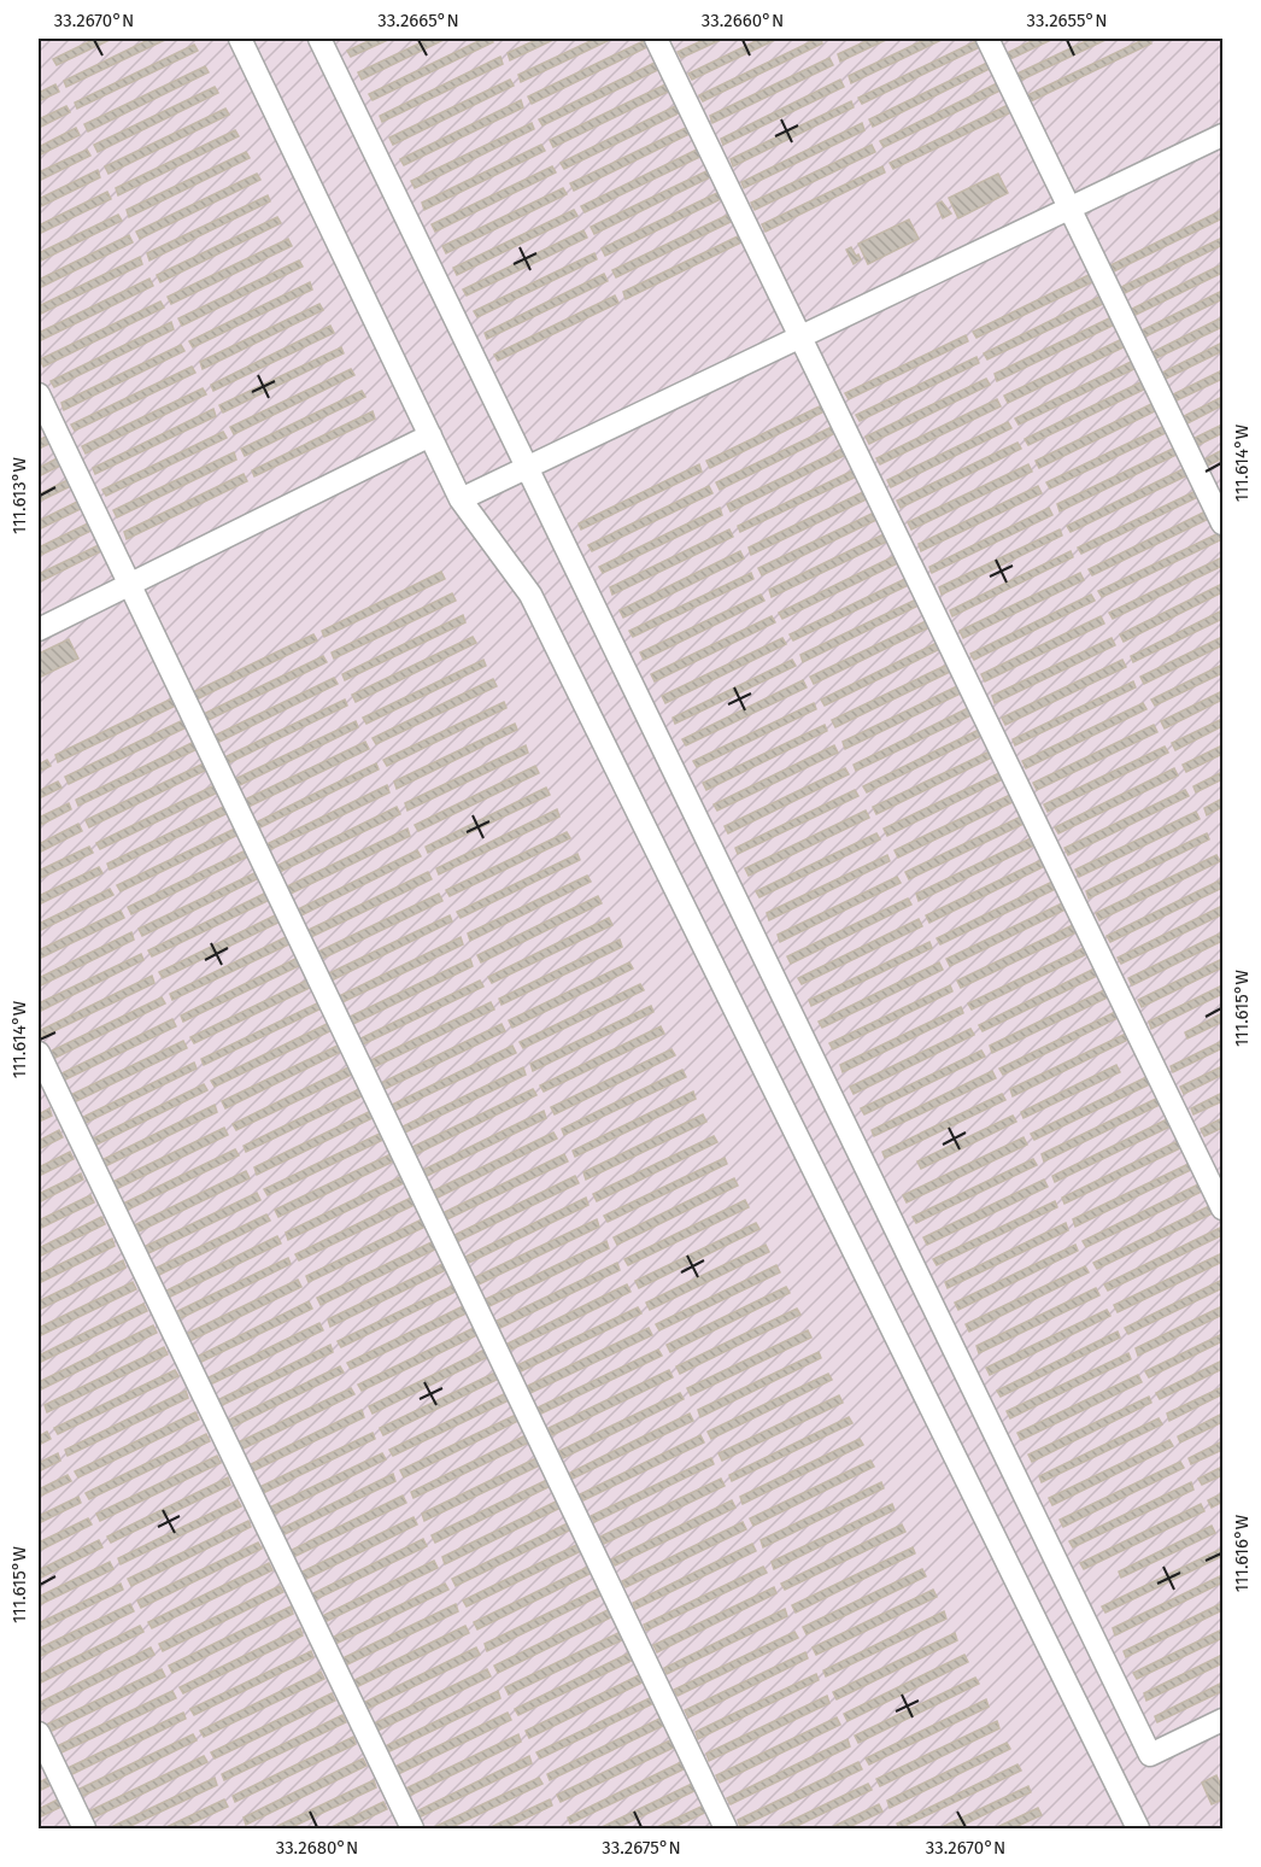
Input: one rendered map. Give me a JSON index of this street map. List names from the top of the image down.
{
  "coordinates": [
    "33.2670°N",
    "33.2665°N",
    "33.2660°N",
    "33.2655°N",
    "111.614°W",
    "111.613°W",
    "111.615°W",
    "111.616°W",
    "33.2680°N",
    "33.2675°N"
  ]
}
